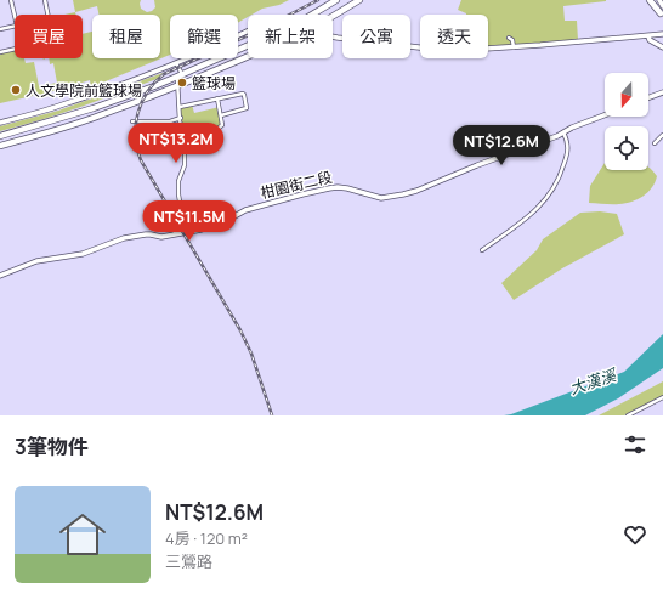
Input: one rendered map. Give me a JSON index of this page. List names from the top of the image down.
{
  "streets": {
    "street": ["柑園街二段"]
  },
  "water": ["大漢溪"],
  "places": ["籃球場", "人文學院前籃球場"],
  "north": "bottom",
  "page": {
    "chip": [
      "買屋",
      "租屋",
      "篩選",
      "新上架",
      "公寓",
      "透天"
    ],
    "price": ["NT$13.2M", "NT$12.6M", "NT$11.5M"],
    "heading": "3筆物件",
    "list": [
      {
        "name": "NT$12.6M",
        "note": "4房 · 120 m² · 三鶯路"
      }
    ]
  }
}
